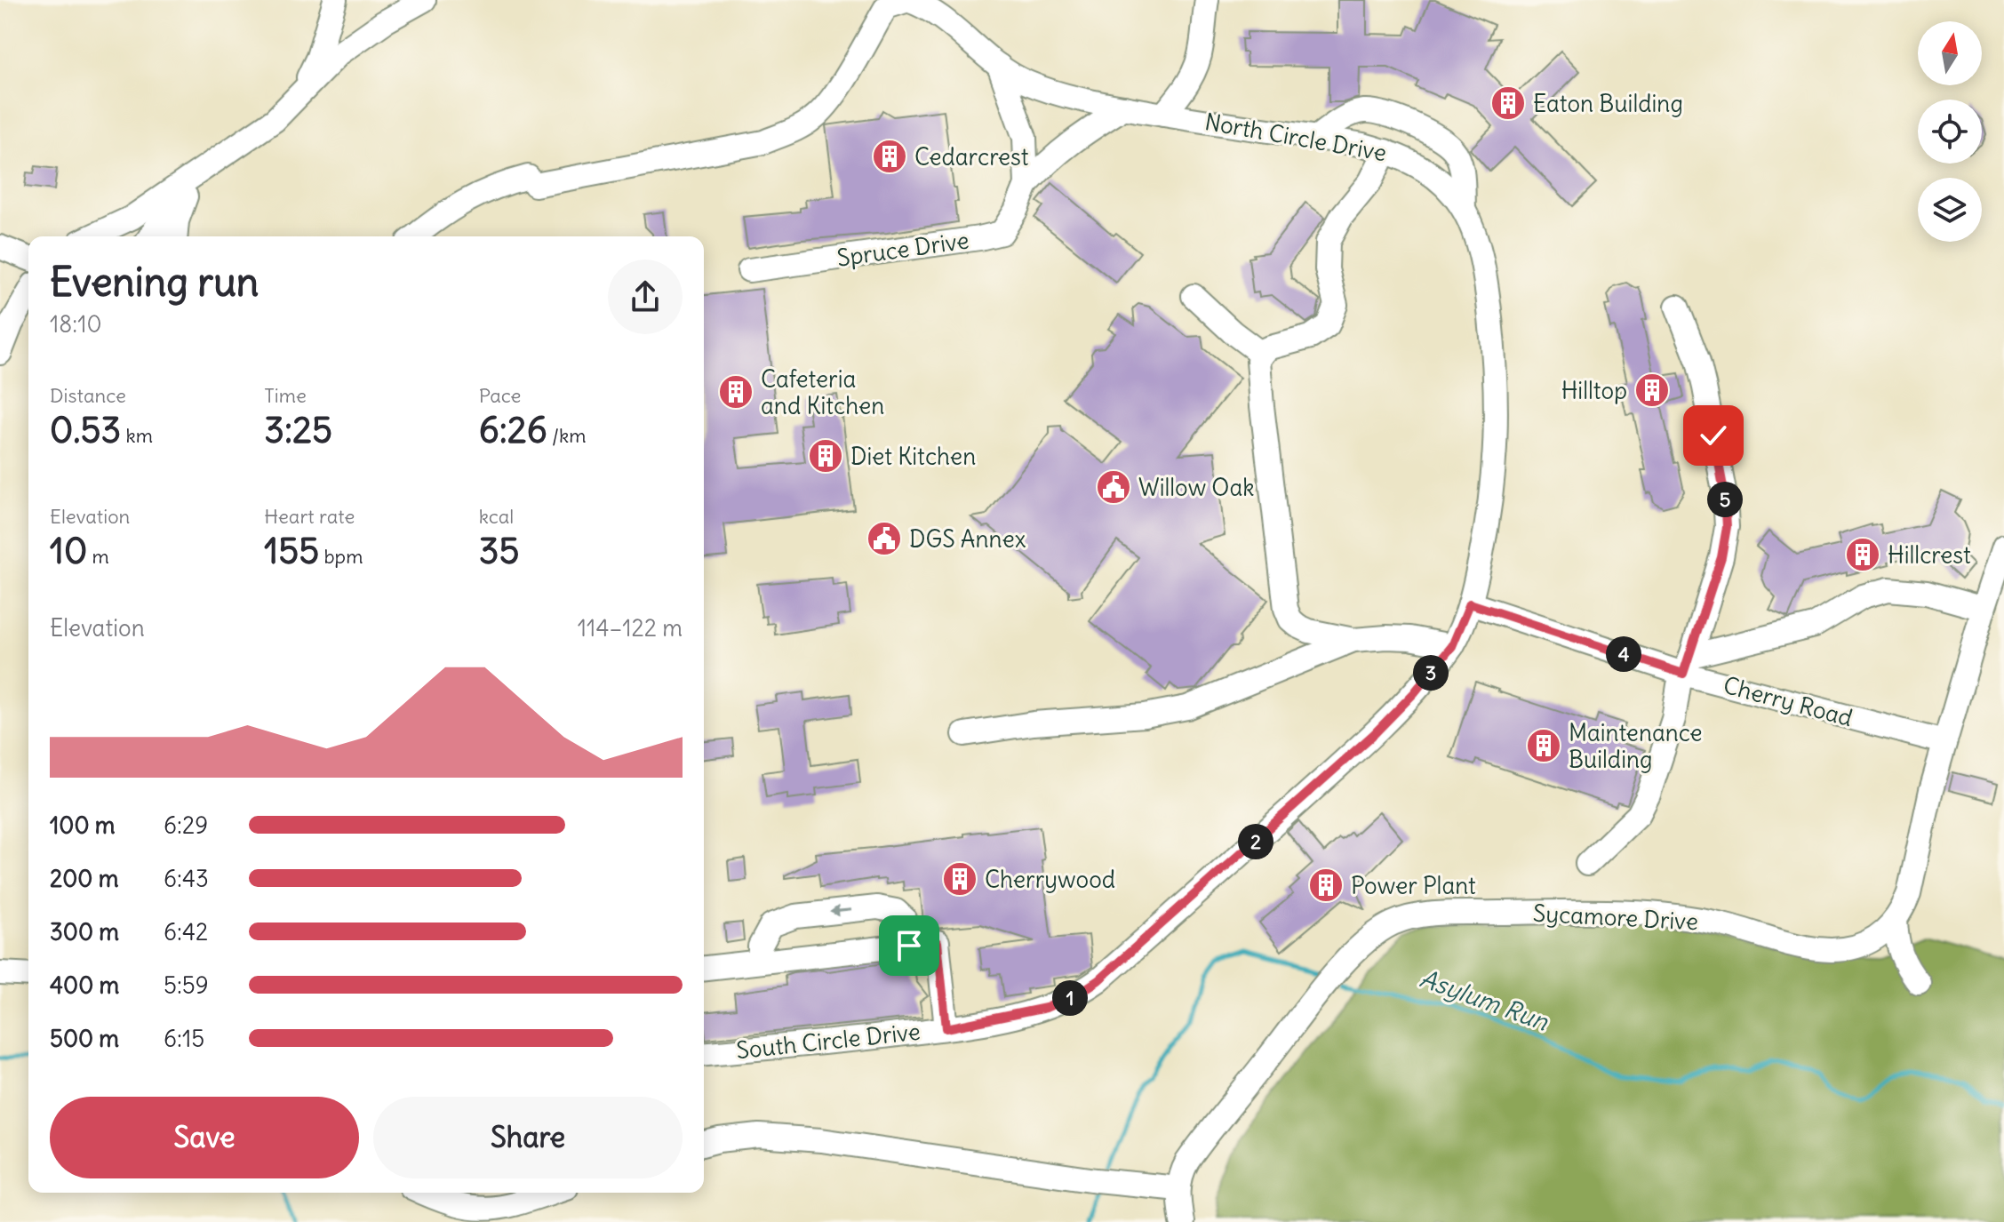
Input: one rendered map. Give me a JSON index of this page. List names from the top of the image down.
{
  "streets": {
    "street": [
      "North Circle Drive",
      "Spruce Drive",
      "Cherry Road",
      "Sycamore Drive",
      "South Circle Drive"
    ]
  },
  "crossings": [
    ["North Circle Drive", "Spruce Drive"],
    ["North Circle Drive", "Cherry Road"],
    ["North Circle Drive", "South Circle Drive"],
    ["Cherry Road", "Sycamore Drive"],
    ["Cherry Road", "South Circle Drive"]
  ],
  "water": ["Asylum Run"],
  "places": {
    "building": [
      "Eaton Building",
      "Cedarcrest",
      "Hilltop",
      "Cafeteria and Kitchen",
      "Diet Kitchen",
      "Hillcrest",
      "Maintenance Building",
      "Cherrywood",
      "Power Plant"
    ],
    "public building": ["Willow Oak", "DGS Annex"]
  },
  "north": "top",
  "page": {
    "heading": ["Evening run", "18:10"],
    "stats": [
      ["Distance", "0.53 km"],
      ["Time", "3:25"],
      ["Pace", "6:26 /km"],
      ["Elevation", "10 m"],
      ["Heart rate", "155 bpm"],
      ["kcal", "35"]
    ],
    "pins": [
      "5",
      "4",
      "3",
      "2",
      "1"
    ],
    "chart": ["Elevation", "114–122 m"],
    "list": [
      {
        "name": "100 m",
        "note": "6:29"
      },
      {
        "name": "200 m",
        "note": "6:43"
      },
      {
        "name": "300 m",
        "note": "6:42"
      },
      {
        "name": "400 m",
        "note": "5:59"
      },
      {
        "name": "500 m",
        "note": "6:15"
      }
    ],
    "buttons": ["Save", "Share"]
  }
}
